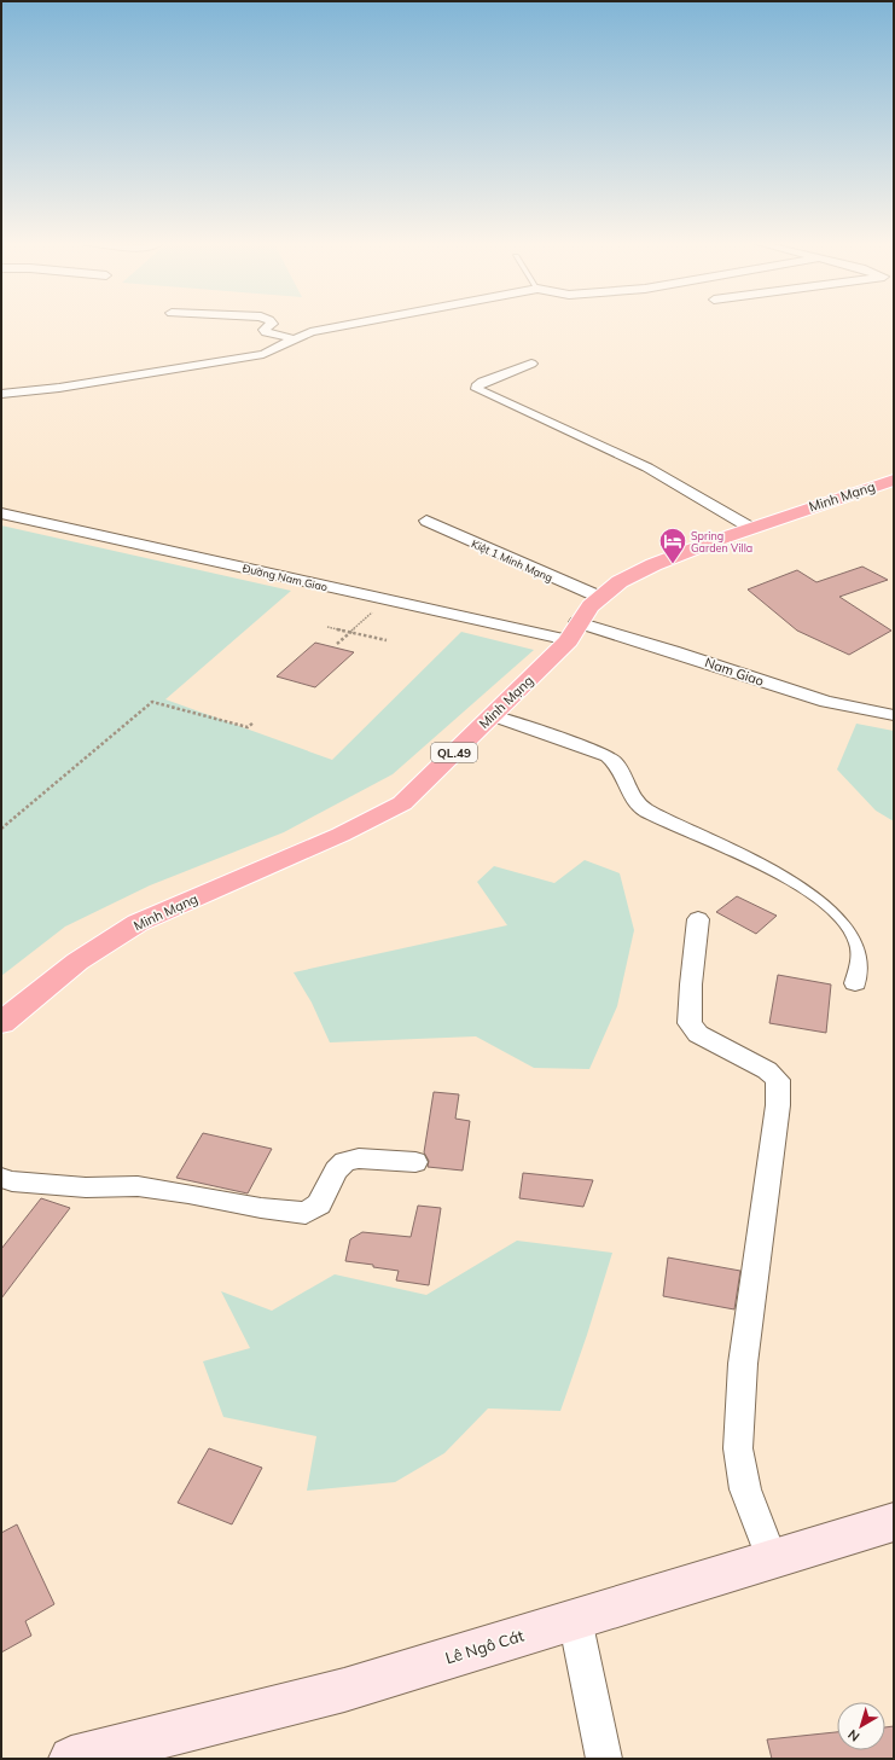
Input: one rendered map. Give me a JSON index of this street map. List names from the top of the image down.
{
  "streets": {
    "highway": ["Minh Mạng", "QL.49"],
    "street": [
      "Kiệt 1 Minh Mạng",
      "Đường Nam Giao",
      "Nam Giao",
      "Lê Ngô Cát"
    ]
  },
  "crossings": [
    ["Minh Mạng", "Kiệt 1 Minh Mạng"],
    ["Minh Mạng", "Đường Nam Giao"],
    ["Minh Mạng", "Nam Giao"],
    ["Đường Nam Giao", "Nam Giao"]
  ],
  "places": {
    "hotel": ["Spring Garden Villa"]
  },
  "north": "bottom left"
}
